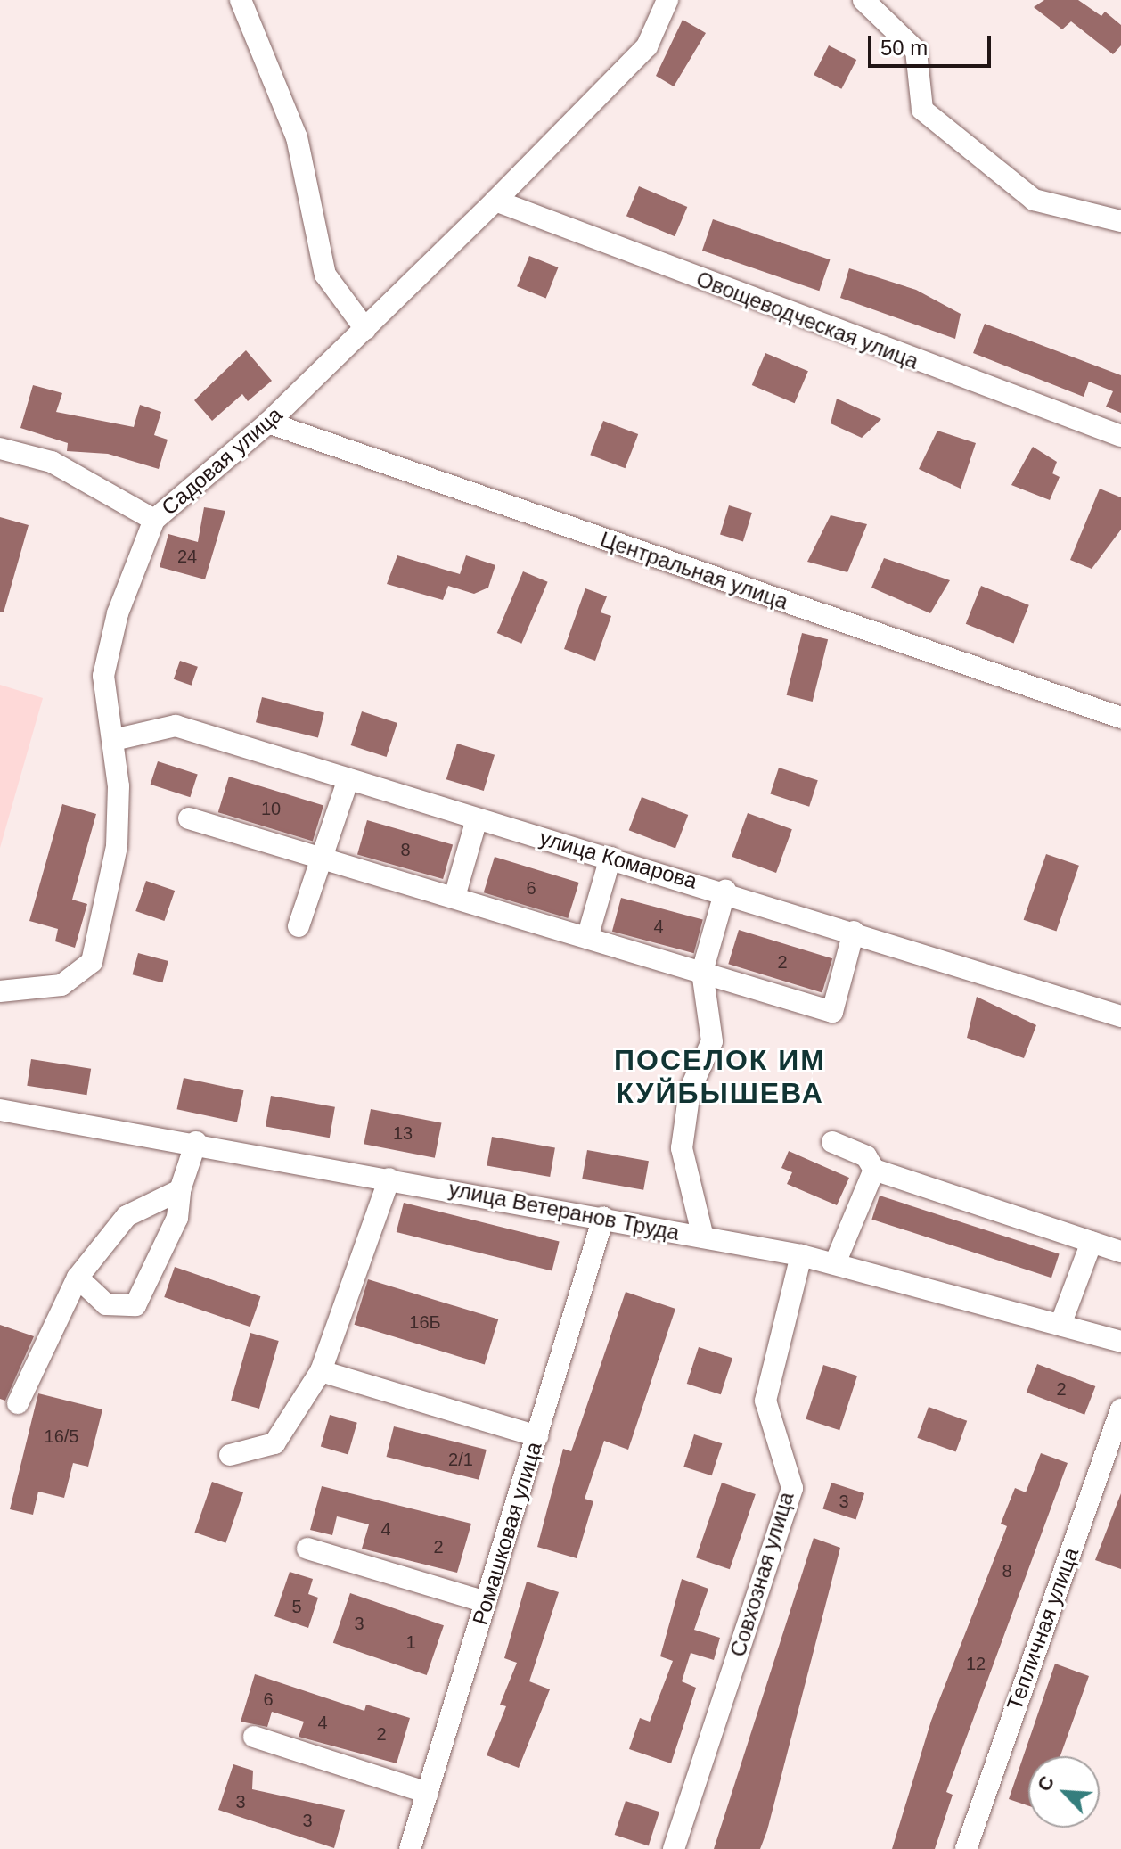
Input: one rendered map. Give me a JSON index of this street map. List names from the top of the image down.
{
  "streets": {
    "street": [
      "Овощеводческая улица",
      "Садовая улица",
      "Центральная улица",
      "улица Комарова",
      "улица Ветеранов Труда",
      "Ромашковая улица",
      "Совхозная улица",
      "Тепличная улица"
    ]
  },
  "crossings": [
    ["Овощеводческая улица", "Садовая улица"],
    ["Садовая улица", "Центральная улица"],
    ["Садовая улица", "улица Комарова"],
    ["улица Ветеранов Труда", "Ромашковая улица"],
    ["улица Ветеранов Труда", "Совхозная улица"]
  ],
  "districts": ["ПОСЕЛОК ИМ КУЙБЫШЕВА"],
  "house_numbers": [
    "24",
    "10",
    "8",
    "6",
    "4",
    "2",
    "13",
    "16Б",
    "2",
    "16/5",
    "2/1",
    "3",
    "4",
    "2",
    "8",
    "5",
    "3",
    "1",
    "12",
    "6",
    "4",
    "2",
    "3",
    "3"
  ],
  "scale_bar": "50 m",
  "north": "top left"
}
